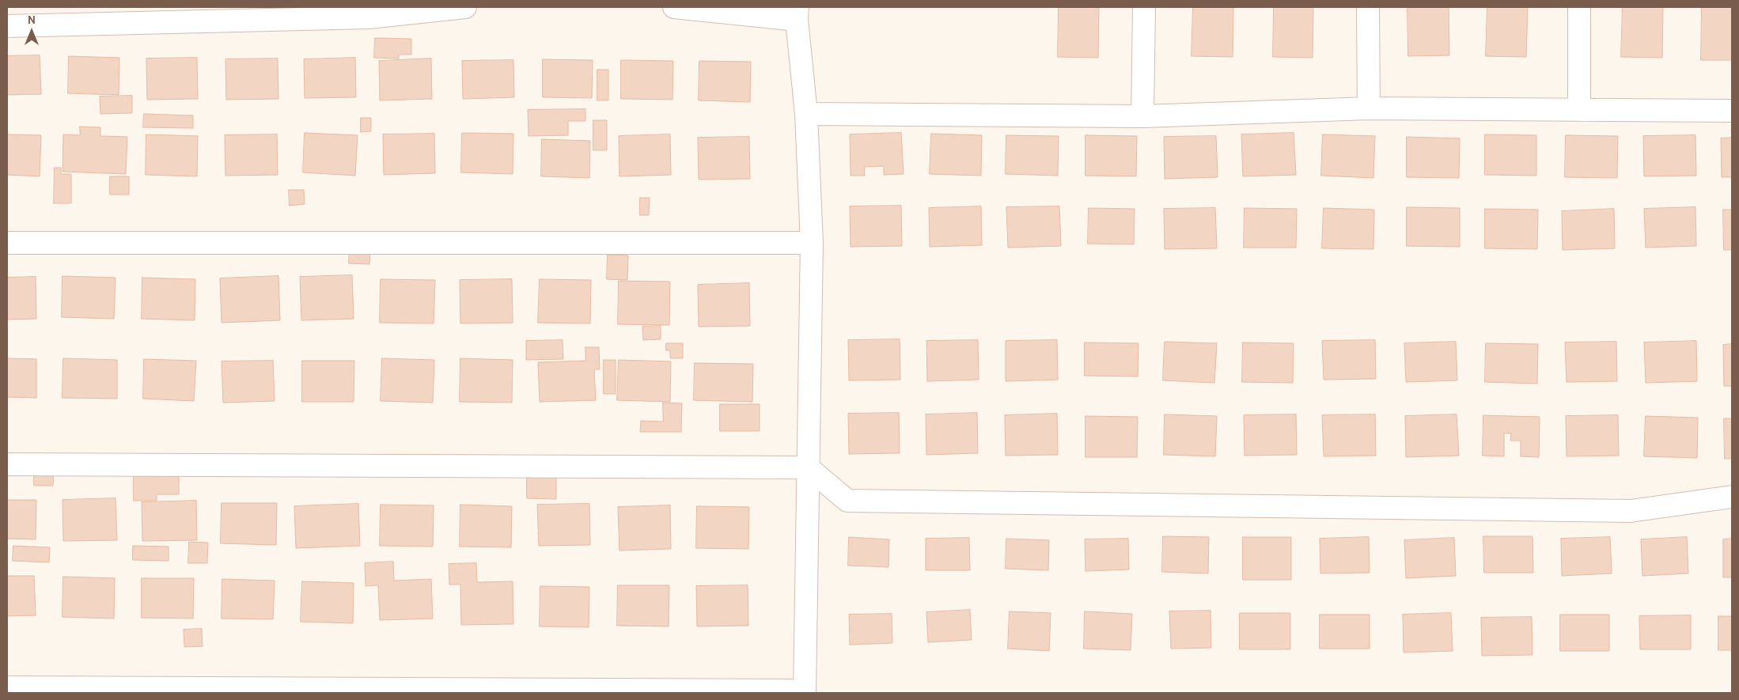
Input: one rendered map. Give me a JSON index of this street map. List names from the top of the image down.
{
  "north": "top"
}
